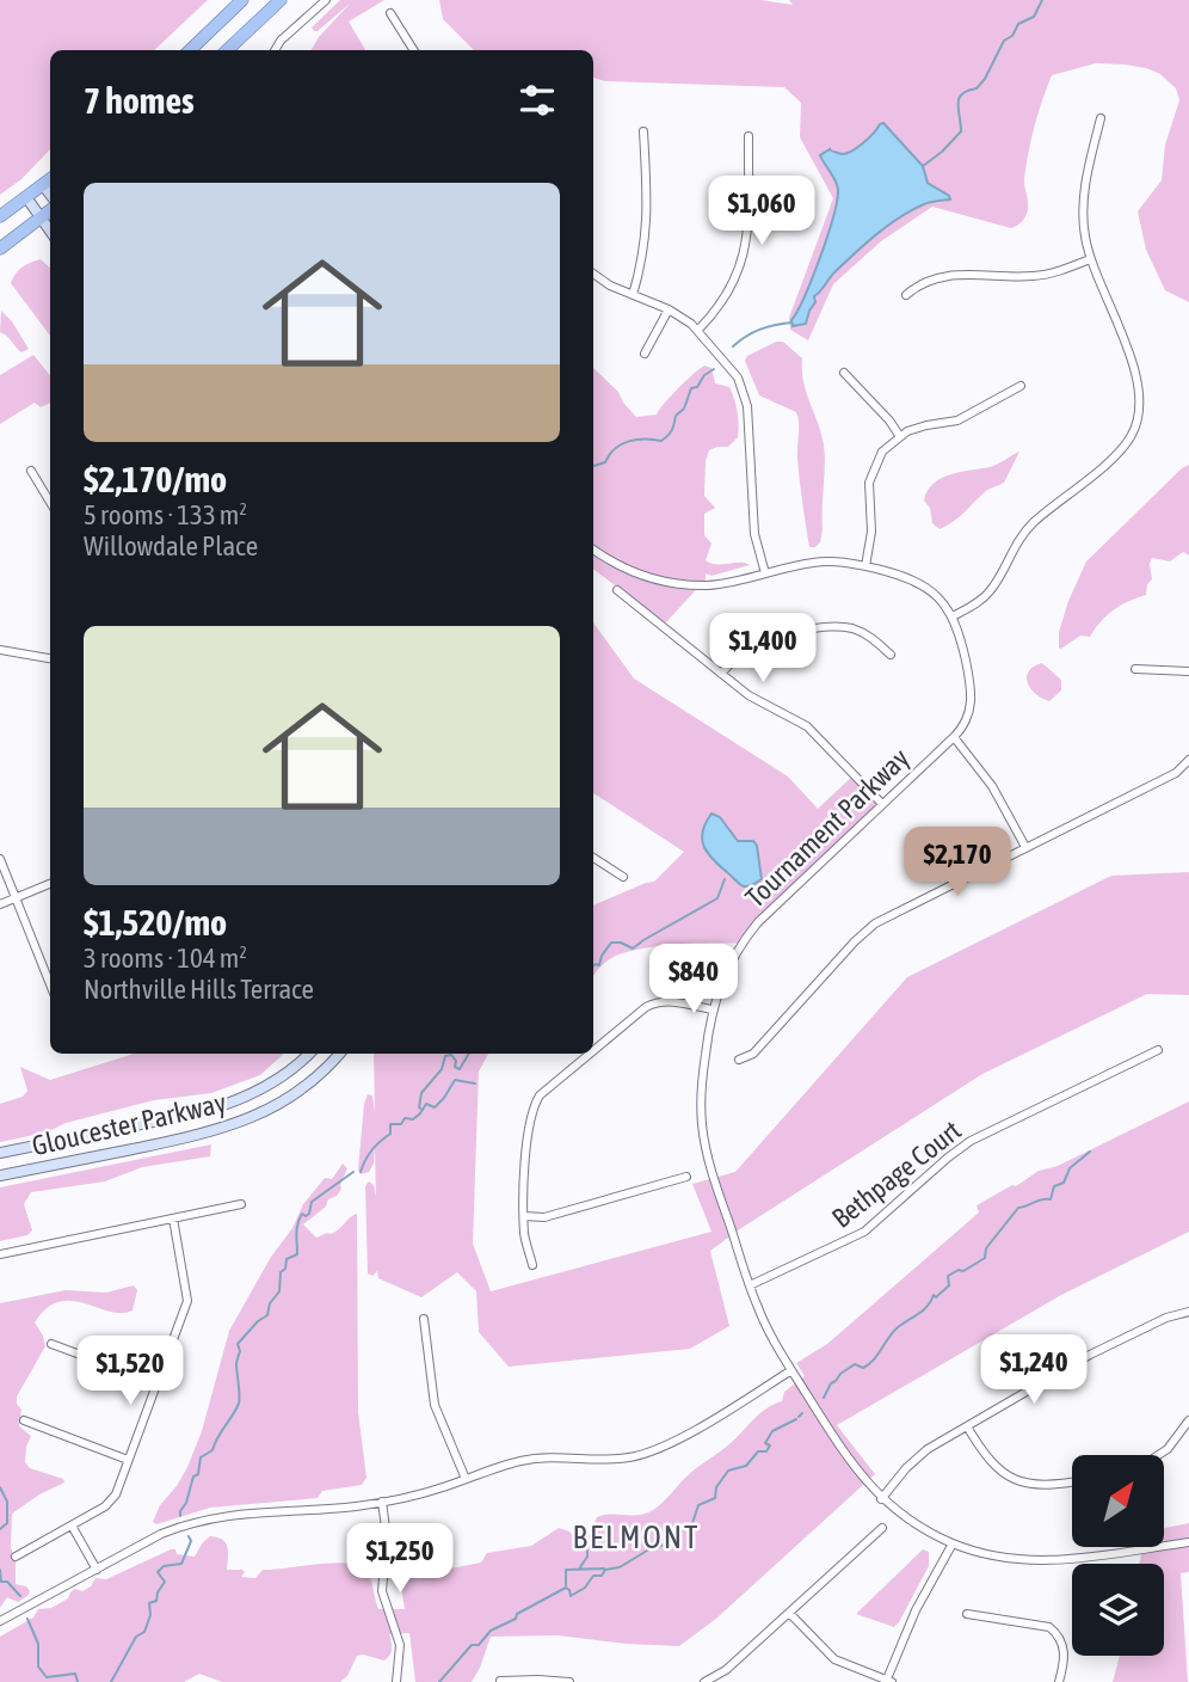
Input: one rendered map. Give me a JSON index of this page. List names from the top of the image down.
{
  "streets": {
    "main road": ["Gloucester Parkway"],
    "street": ["Tournament Parkway", "Bethpage Court"]
  },
  "crossings": [
    ["Tournament Parkway", "Bethpage Court"]
  ],
  "districts": ["BELMONT"],
  "north": "top right",
  "page": {
    "heading": "7 homes",
    "list": [
      {
        "name": "$2,170/mo",
        "note": "5 rooms · 133 m² · Willowdale Place"
      },
      {
        "name": "$1,520/mo",
        "note": "3 rooms · 104 m² · Northville Hills Terrace"
      }
    ],
    "price": [
      "$1,060",
      "$1,400",
      "$2,170",
      "$840",
      "$1,240",
      "$1,520",
      "$1,250"
    ]
  }
}
